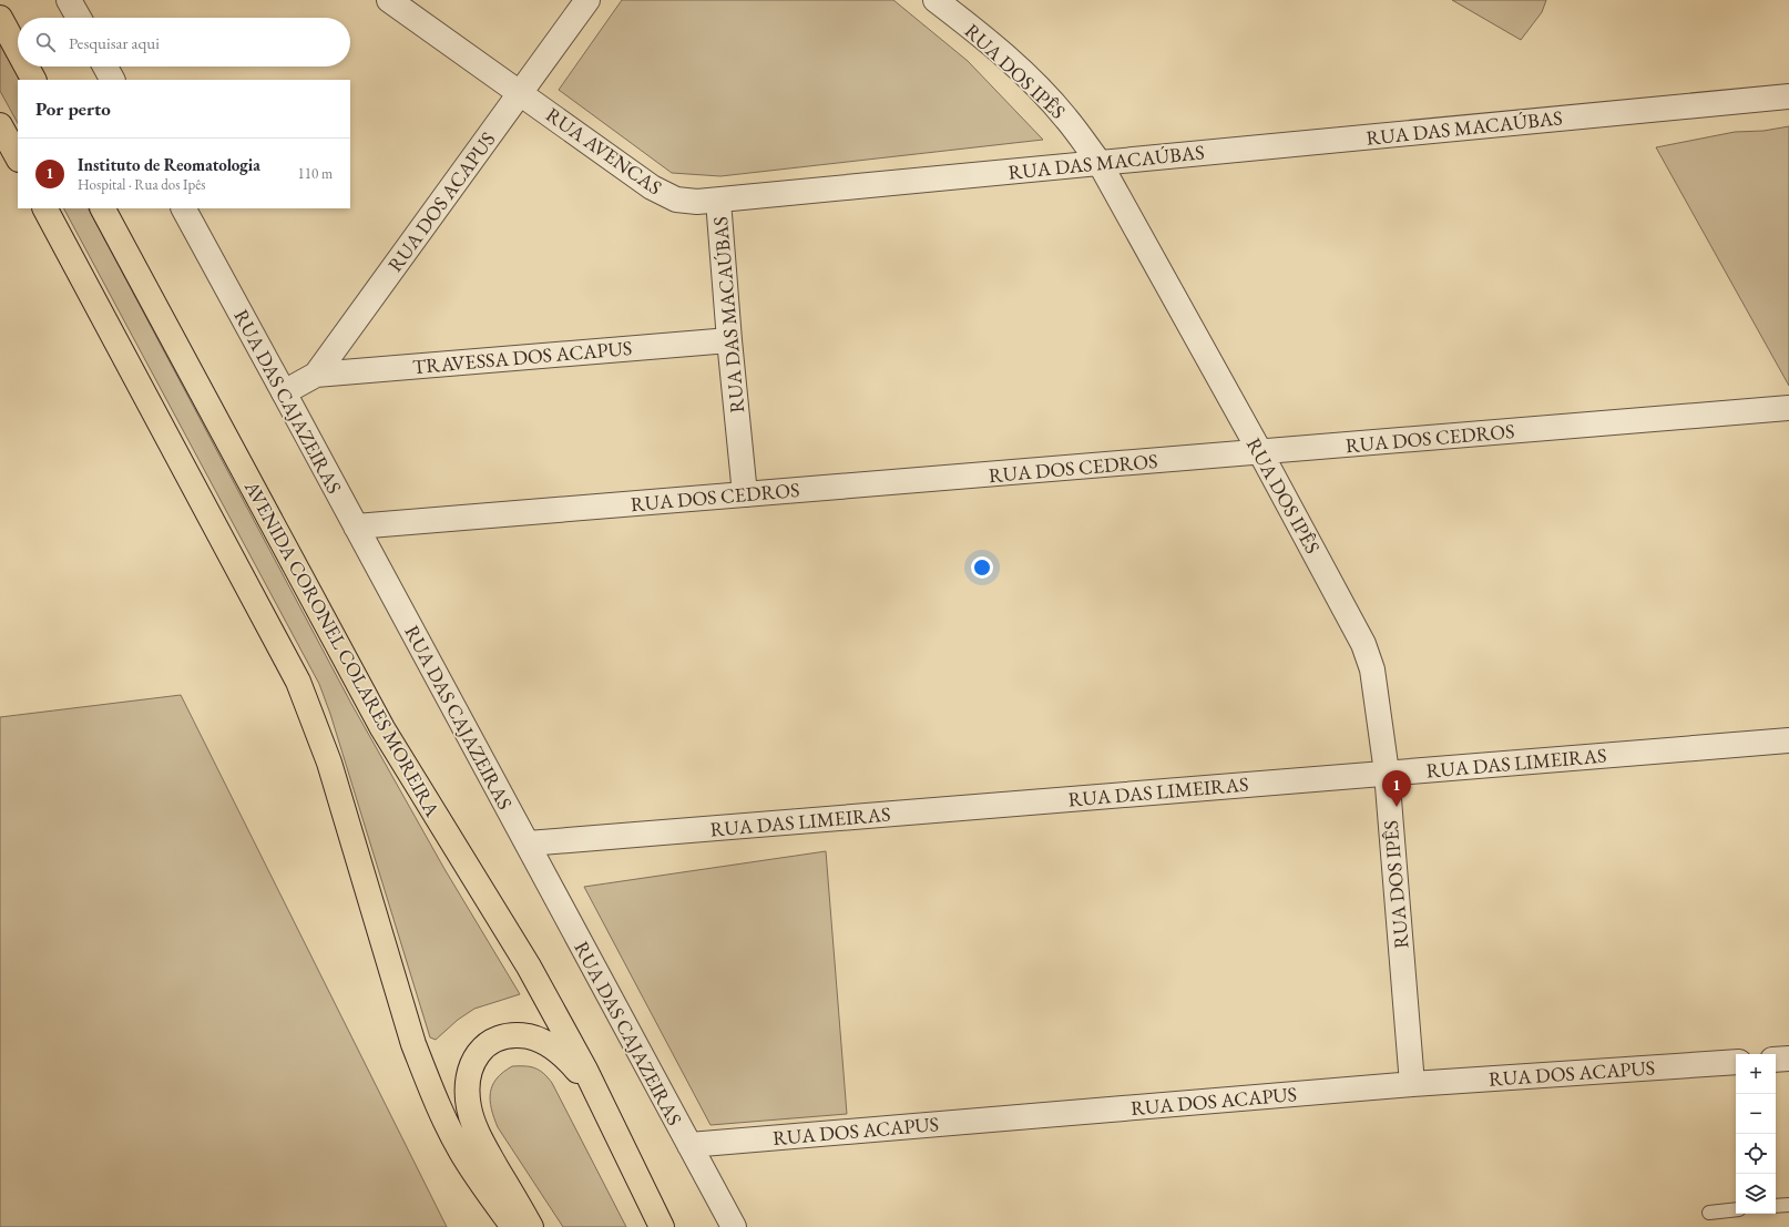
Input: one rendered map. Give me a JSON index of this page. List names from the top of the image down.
{
  "streets": {
    "main road": ["AVENIDA CORONEL COLARES MOREIRA"],
    "street": [
      "RUA DOS IPÊS",
      "RUA DAS MACAÚBAS",
      "RUA AVENCAS",
      "RUA DOS ACAPUS",
      "TRAVESSA DOS ACAPUS",
      "RUA DAS CAJAZEIRAS",
      "RUA DOS CEDROS",
      "RUA DAS LIMEIRAS"
    ]
  },
  "crossings": [
    ["RUA DOS IPÊS", "RUA DAS MACAÚBAS"],
    ["RUA DOS IPÊS", "RUA DOS ACAPUS"],
    ["RUA DOS IPÊS", "RUA DOS CEDROS"],
    ["RUA DOS IPÊS", "RUA DAS LIMEIRAS"],
    ["RUA DAS MACAÚBAS", "RUA AVENCAS"],
    ["RUA DAS MACAÚBAS", "TRAVESSA DOS ACAPUS"],
    ["RUA DAS MACAÚBAS", "RUA DOS CEDROS"],
    ["RUA AVENCAS", "RUA DOS ACAPUS"],
    ["RUA DOS ACAPUS", "TRAVESSA DOS ACAPUS"],
    ["RUA DOS ACAPUS", "RUA DAS CAJAZEIRAS"],
    ["RUA DAS CAJAZEIRAS", "RUA DOS CEDROS"],
    ["RUA DAS CAJAZEIRAS", "RUA DAS LIMEIRAS"]
  ],
  "page": {
    "search": "Pesquisar aqui",
    "heading": "Por perto",
    "list": [
      {
        "mark": "1",
        "name": "Instituto de Reomatologia",
        "note": "Hospital · Rua dos Ipês",
        "value": "110 m"
      }
    ],
    "pins": "1",
    "map_buttons": ["+", "−"]
  }
}
